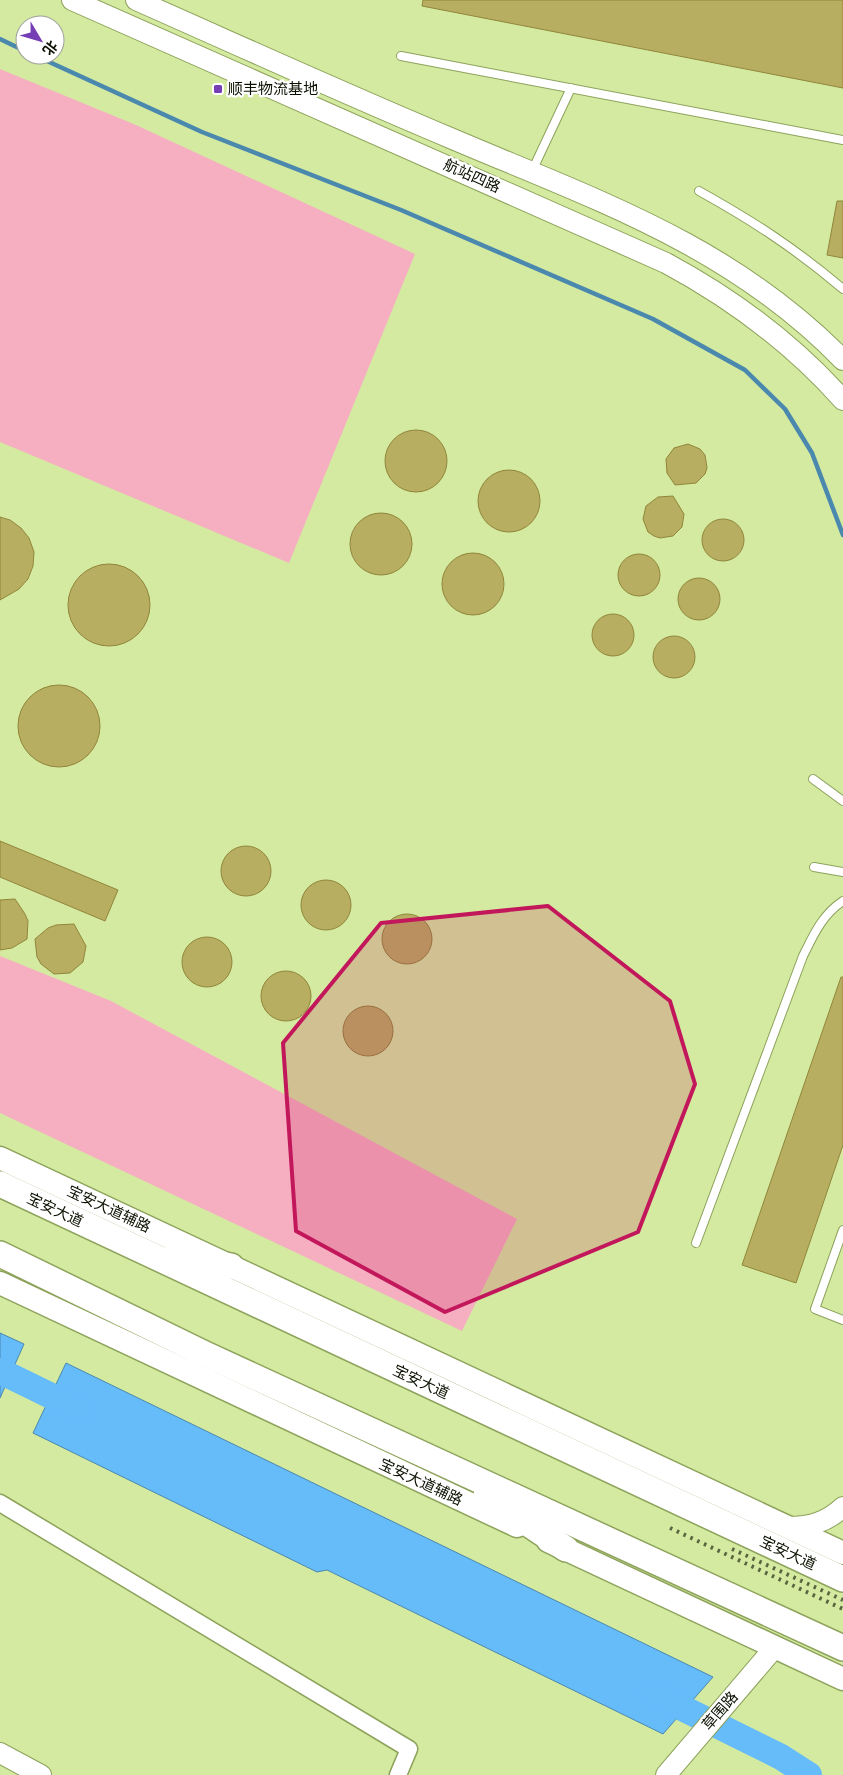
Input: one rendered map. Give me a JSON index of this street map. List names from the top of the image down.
{
  "streets": {
    "main road": ["宝安大道辅路", "宝安大道"],
    "street": ["航站四路", "草围路"]
  },
  "crossings": [
    ["宝安大道辅路", "草围路"]
  ],
  "places": {
    "transit": ["顺丰物流基地"]
  },
  "north": "bottom right"
}
